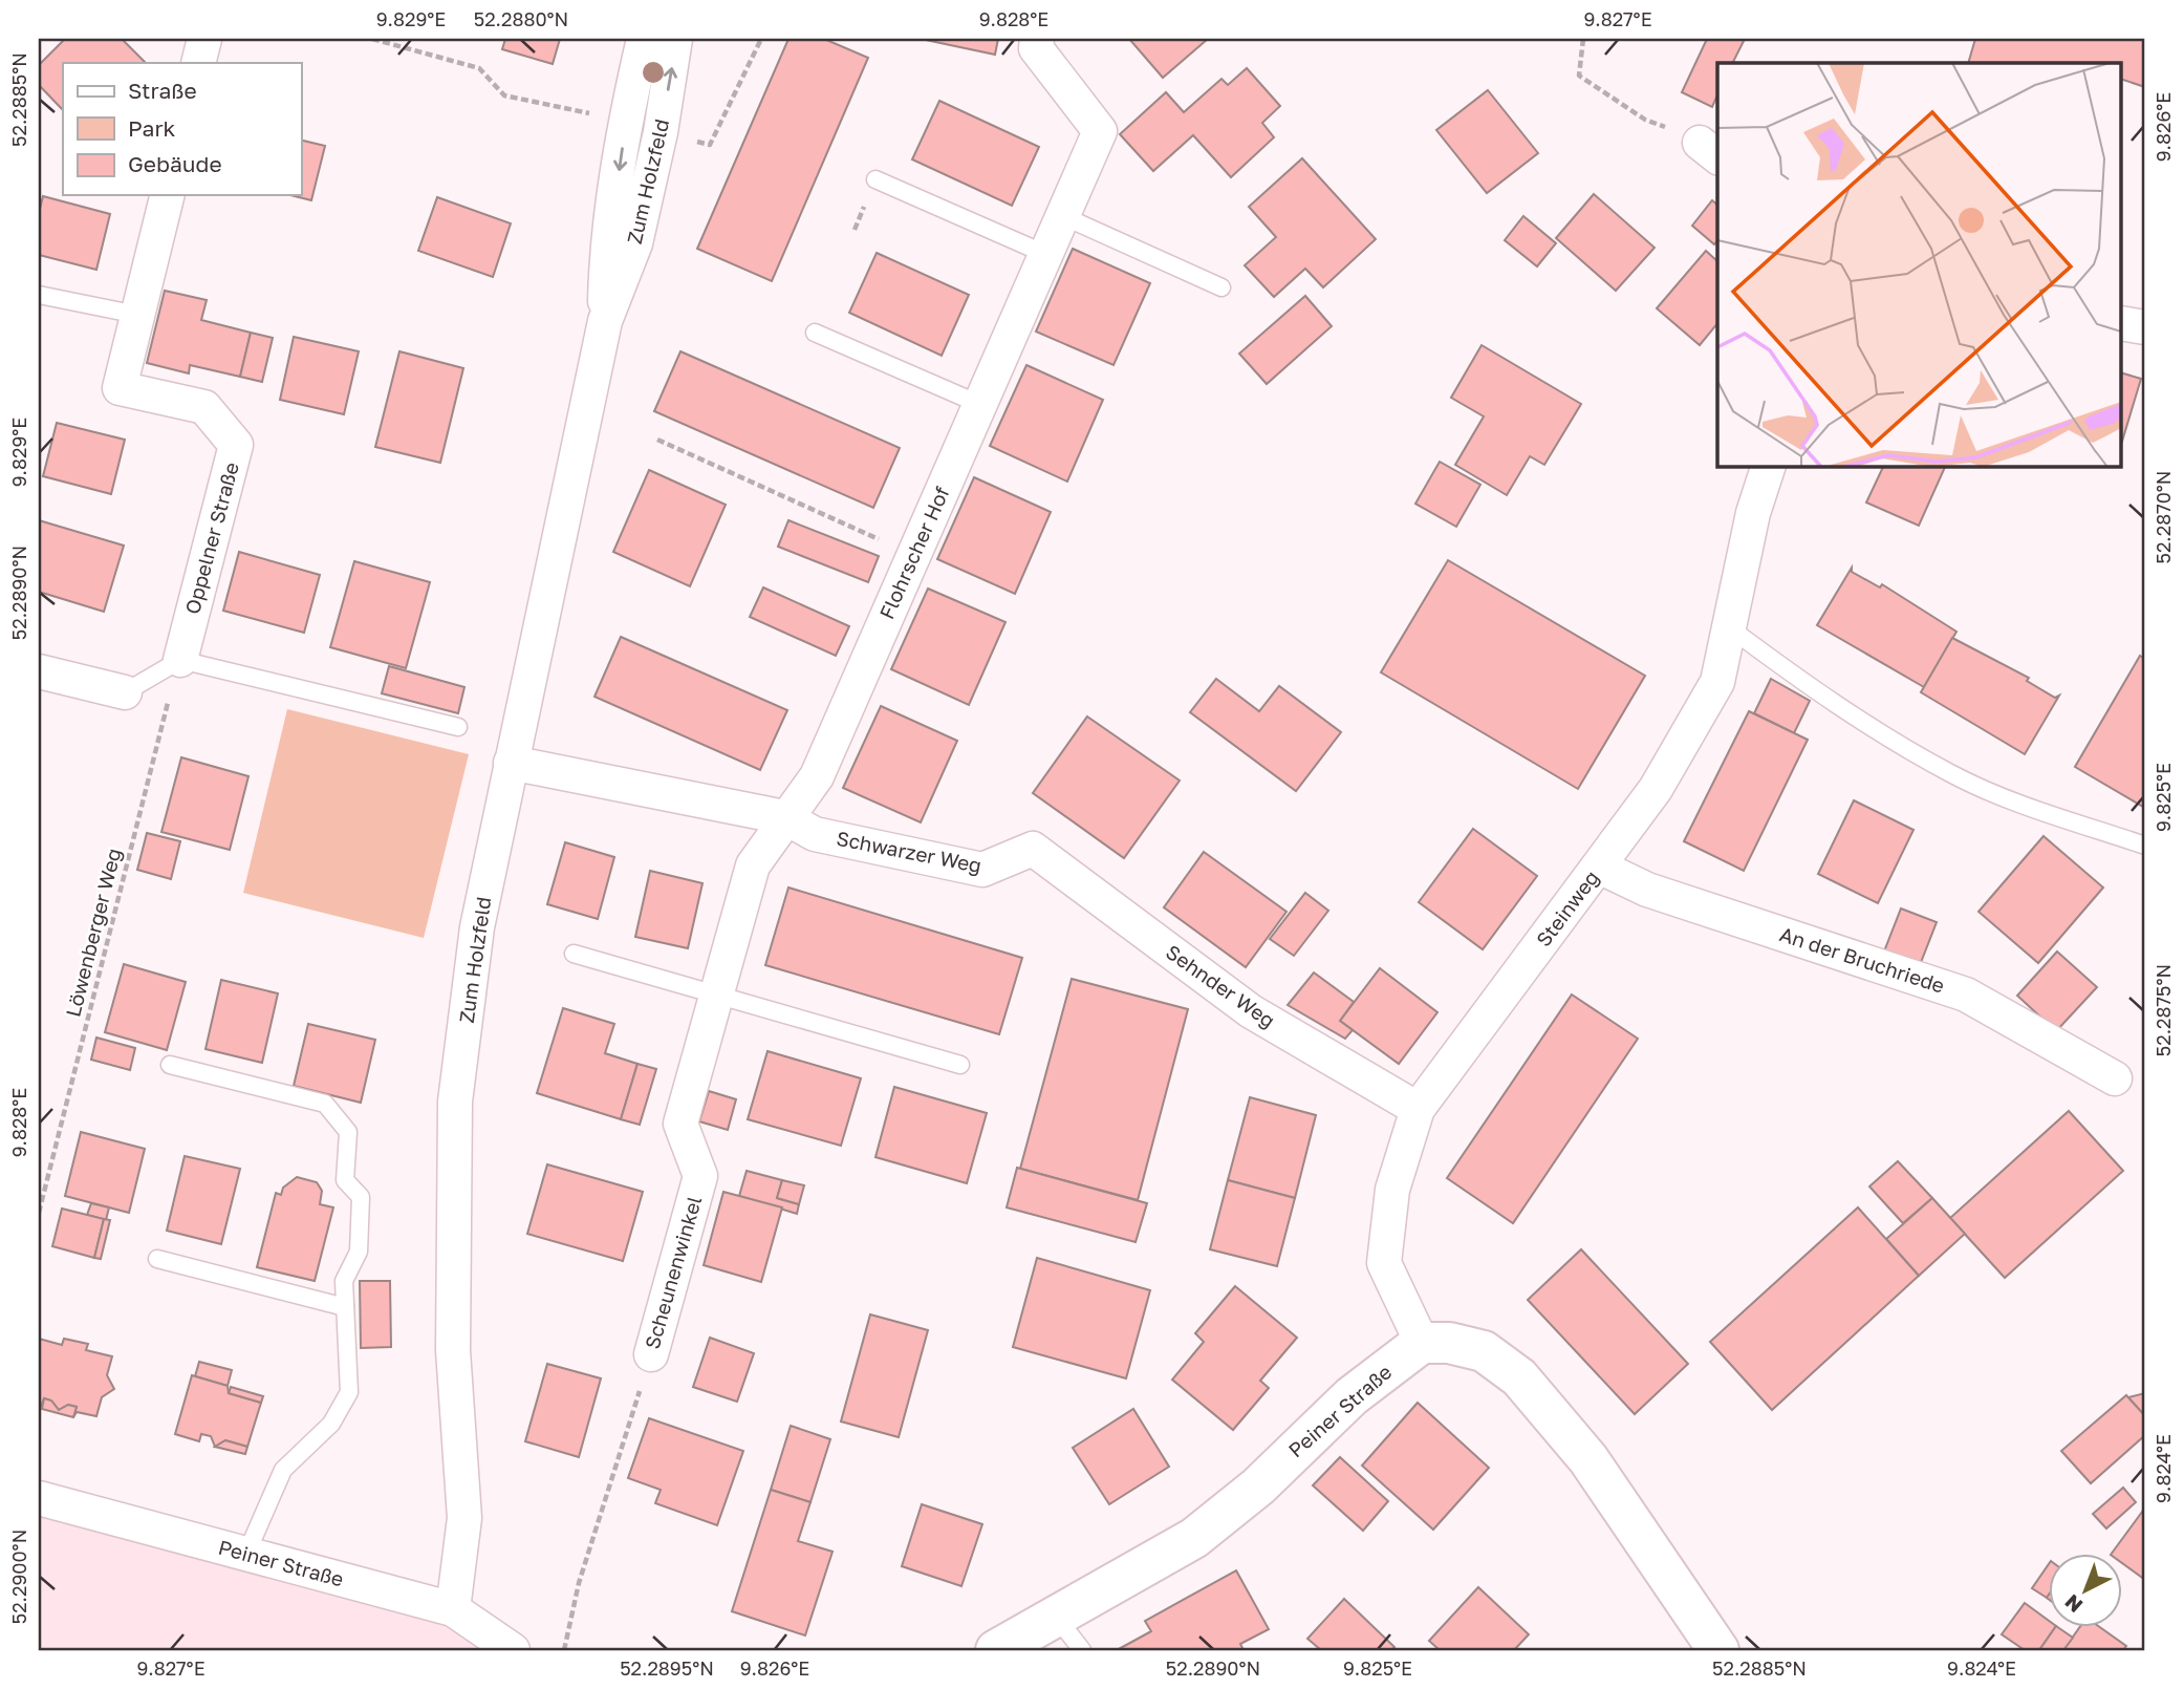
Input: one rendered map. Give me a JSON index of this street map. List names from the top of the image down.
{
  "streets": {
    "street": [
      "Zum Holzfeld",
      "Oppelner Straße",
      "Flohrscher Hof",
      "Schwarzer Weg",
      "Steinweg",
      "An der Bruchriede",
      "Sehnder Weg",
      "Scheunenwinkel",
      "Peiner Straße"
    ],
    "path": ["Löwenberger Weg"]
  },
  "crossings": [
    ["Zum Holzfeld", "Peiner Straße"],
    ["Oppelner Straße", "Löwenberger Weg"],
    ["Flohrscher Hof", "Schwarzer Weg"],
    ["Flohrscher Hof", "Scheunenwinkel"],
    ["Schwarzer Weg", "Sehnder Weg"],
    ["Schwarzer Weg", "Scheunenwinkel"],
    ["Steinweg", "An der Bruchriede"],
    ["Steinweg", "Sehnder Weg"],
    ["Steinweg", "Peiner Straße"]
  ],
  "legend": ["Straße", "Park", "Gebäude"],
  "north": "bottom left",
  "coordinates": [
    "9.829°E",
    "52.2880°N",
    "9.828°E",
    "9.827°E",
    "52.2885°N",
    "9.826°E",
    "52.2870°N",
    "52.2890°N",
    "9.825°E",
    "52.2875°N",
    "9.824°E",
    "52.2900°N",
    "52.2895°N"
  ]
}
